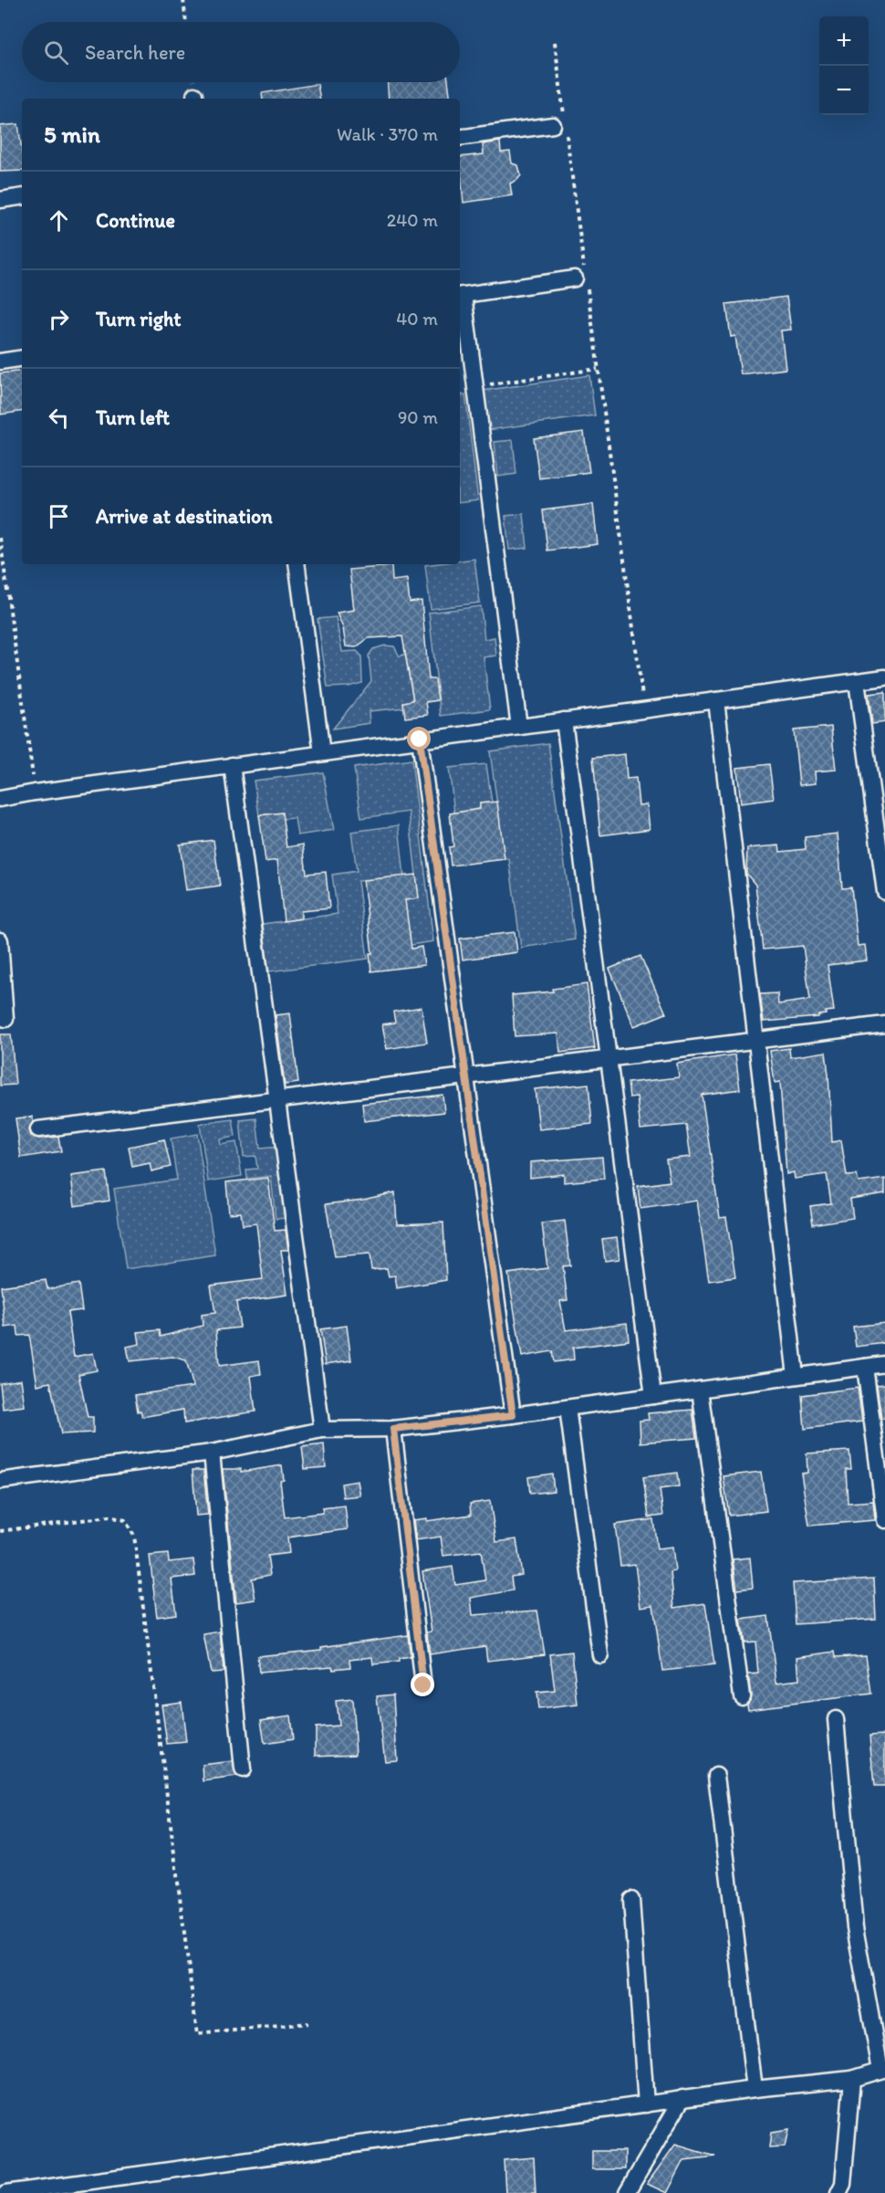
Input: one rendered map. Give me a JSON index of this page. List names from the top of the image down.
{
  "page": {
    "map_buttons": ["+", "−"],
    "search": "Search here",
    "heading": ["5 min", "Walk · 370 m"],
    "list": [
      ["Continue", "240 m"],
      ["Turn right", "40 m"],
      ["Turn left", "90 m"],
      "Arrive at destination"
    ]
  }
}
